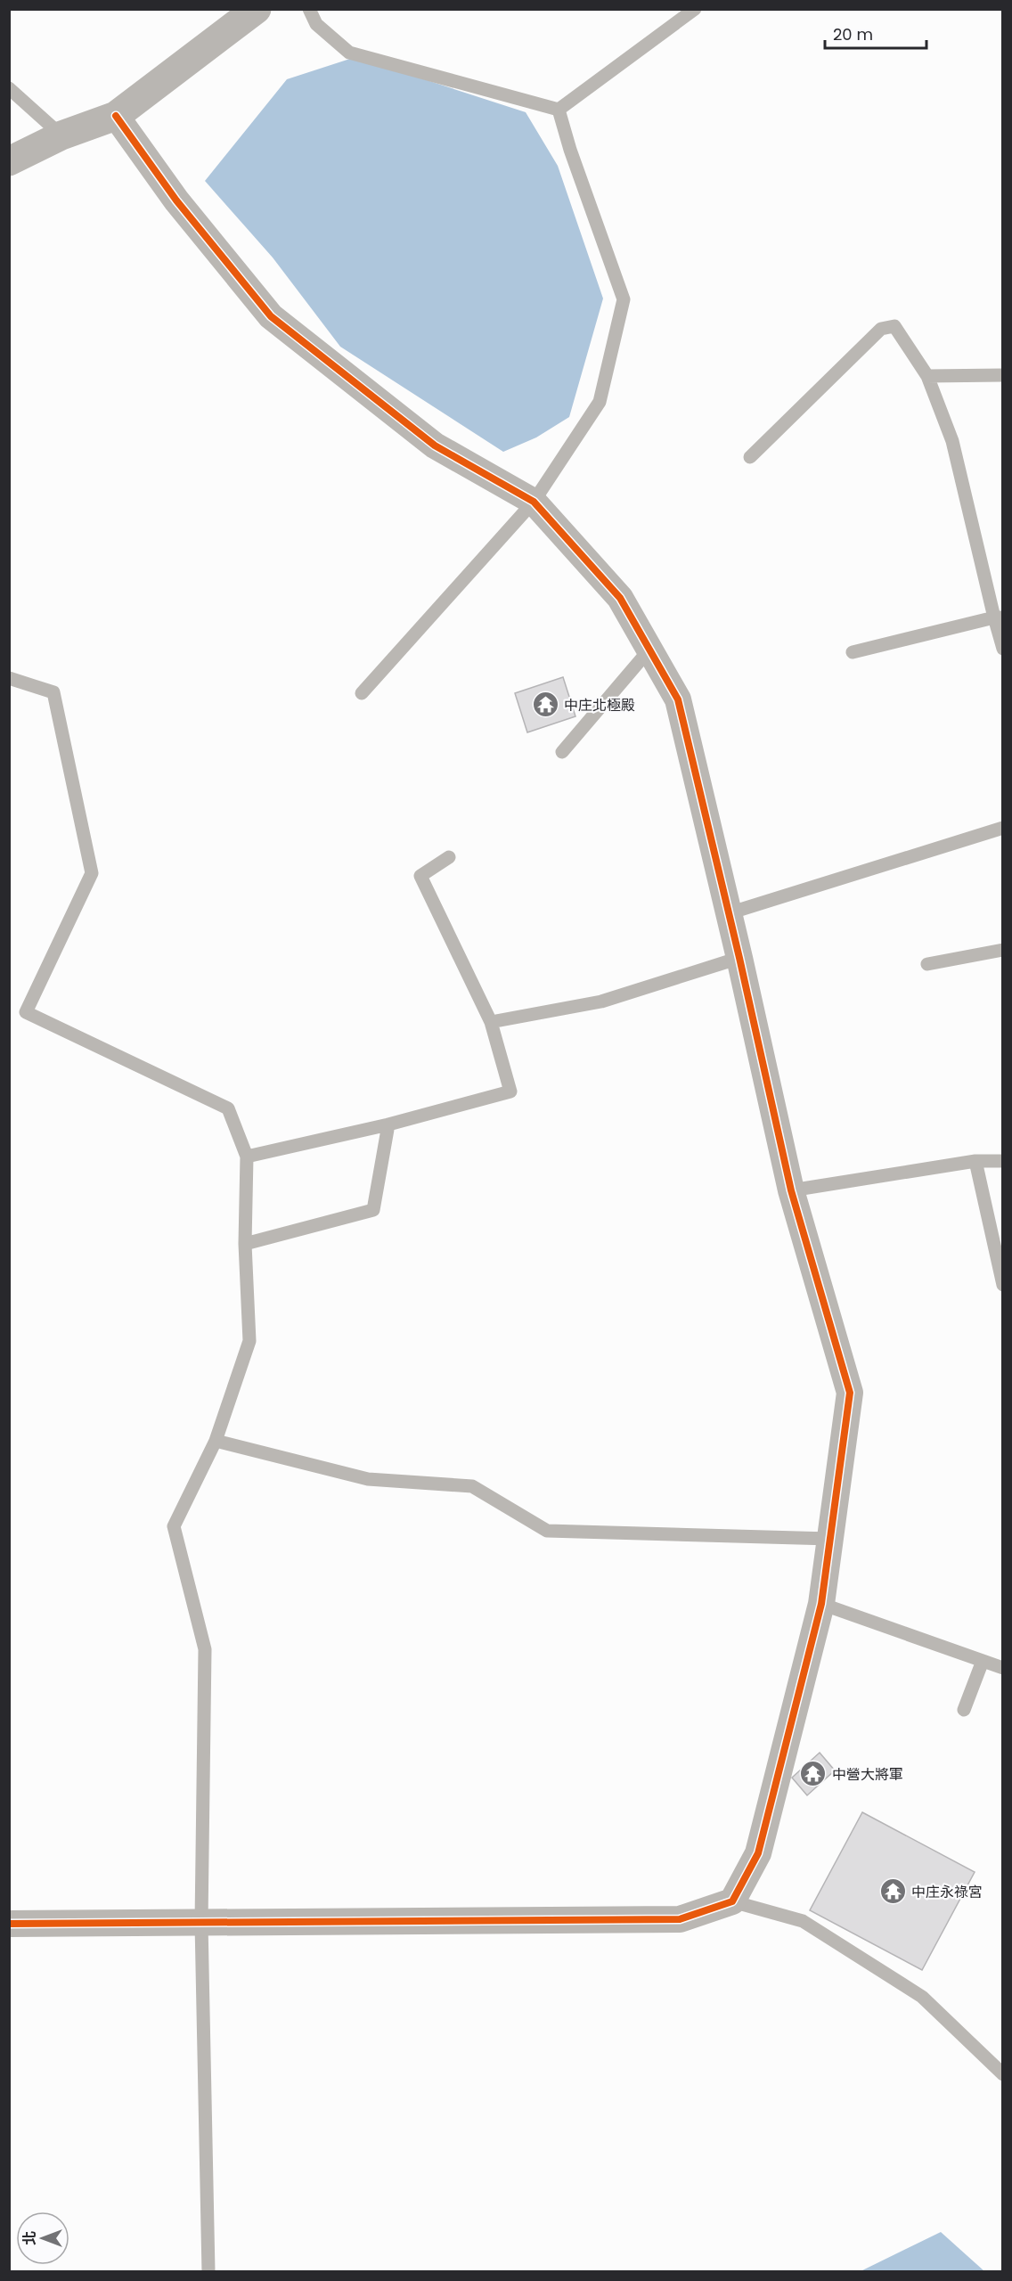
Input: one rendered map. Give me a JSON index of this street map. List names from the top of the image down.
{
  "places": {
    "temple": ["中庄北極殿", "中營大將軍", "中庄永祿宮"]
  },
  "scale_bar": "20 m",
  "north": "left"
}
